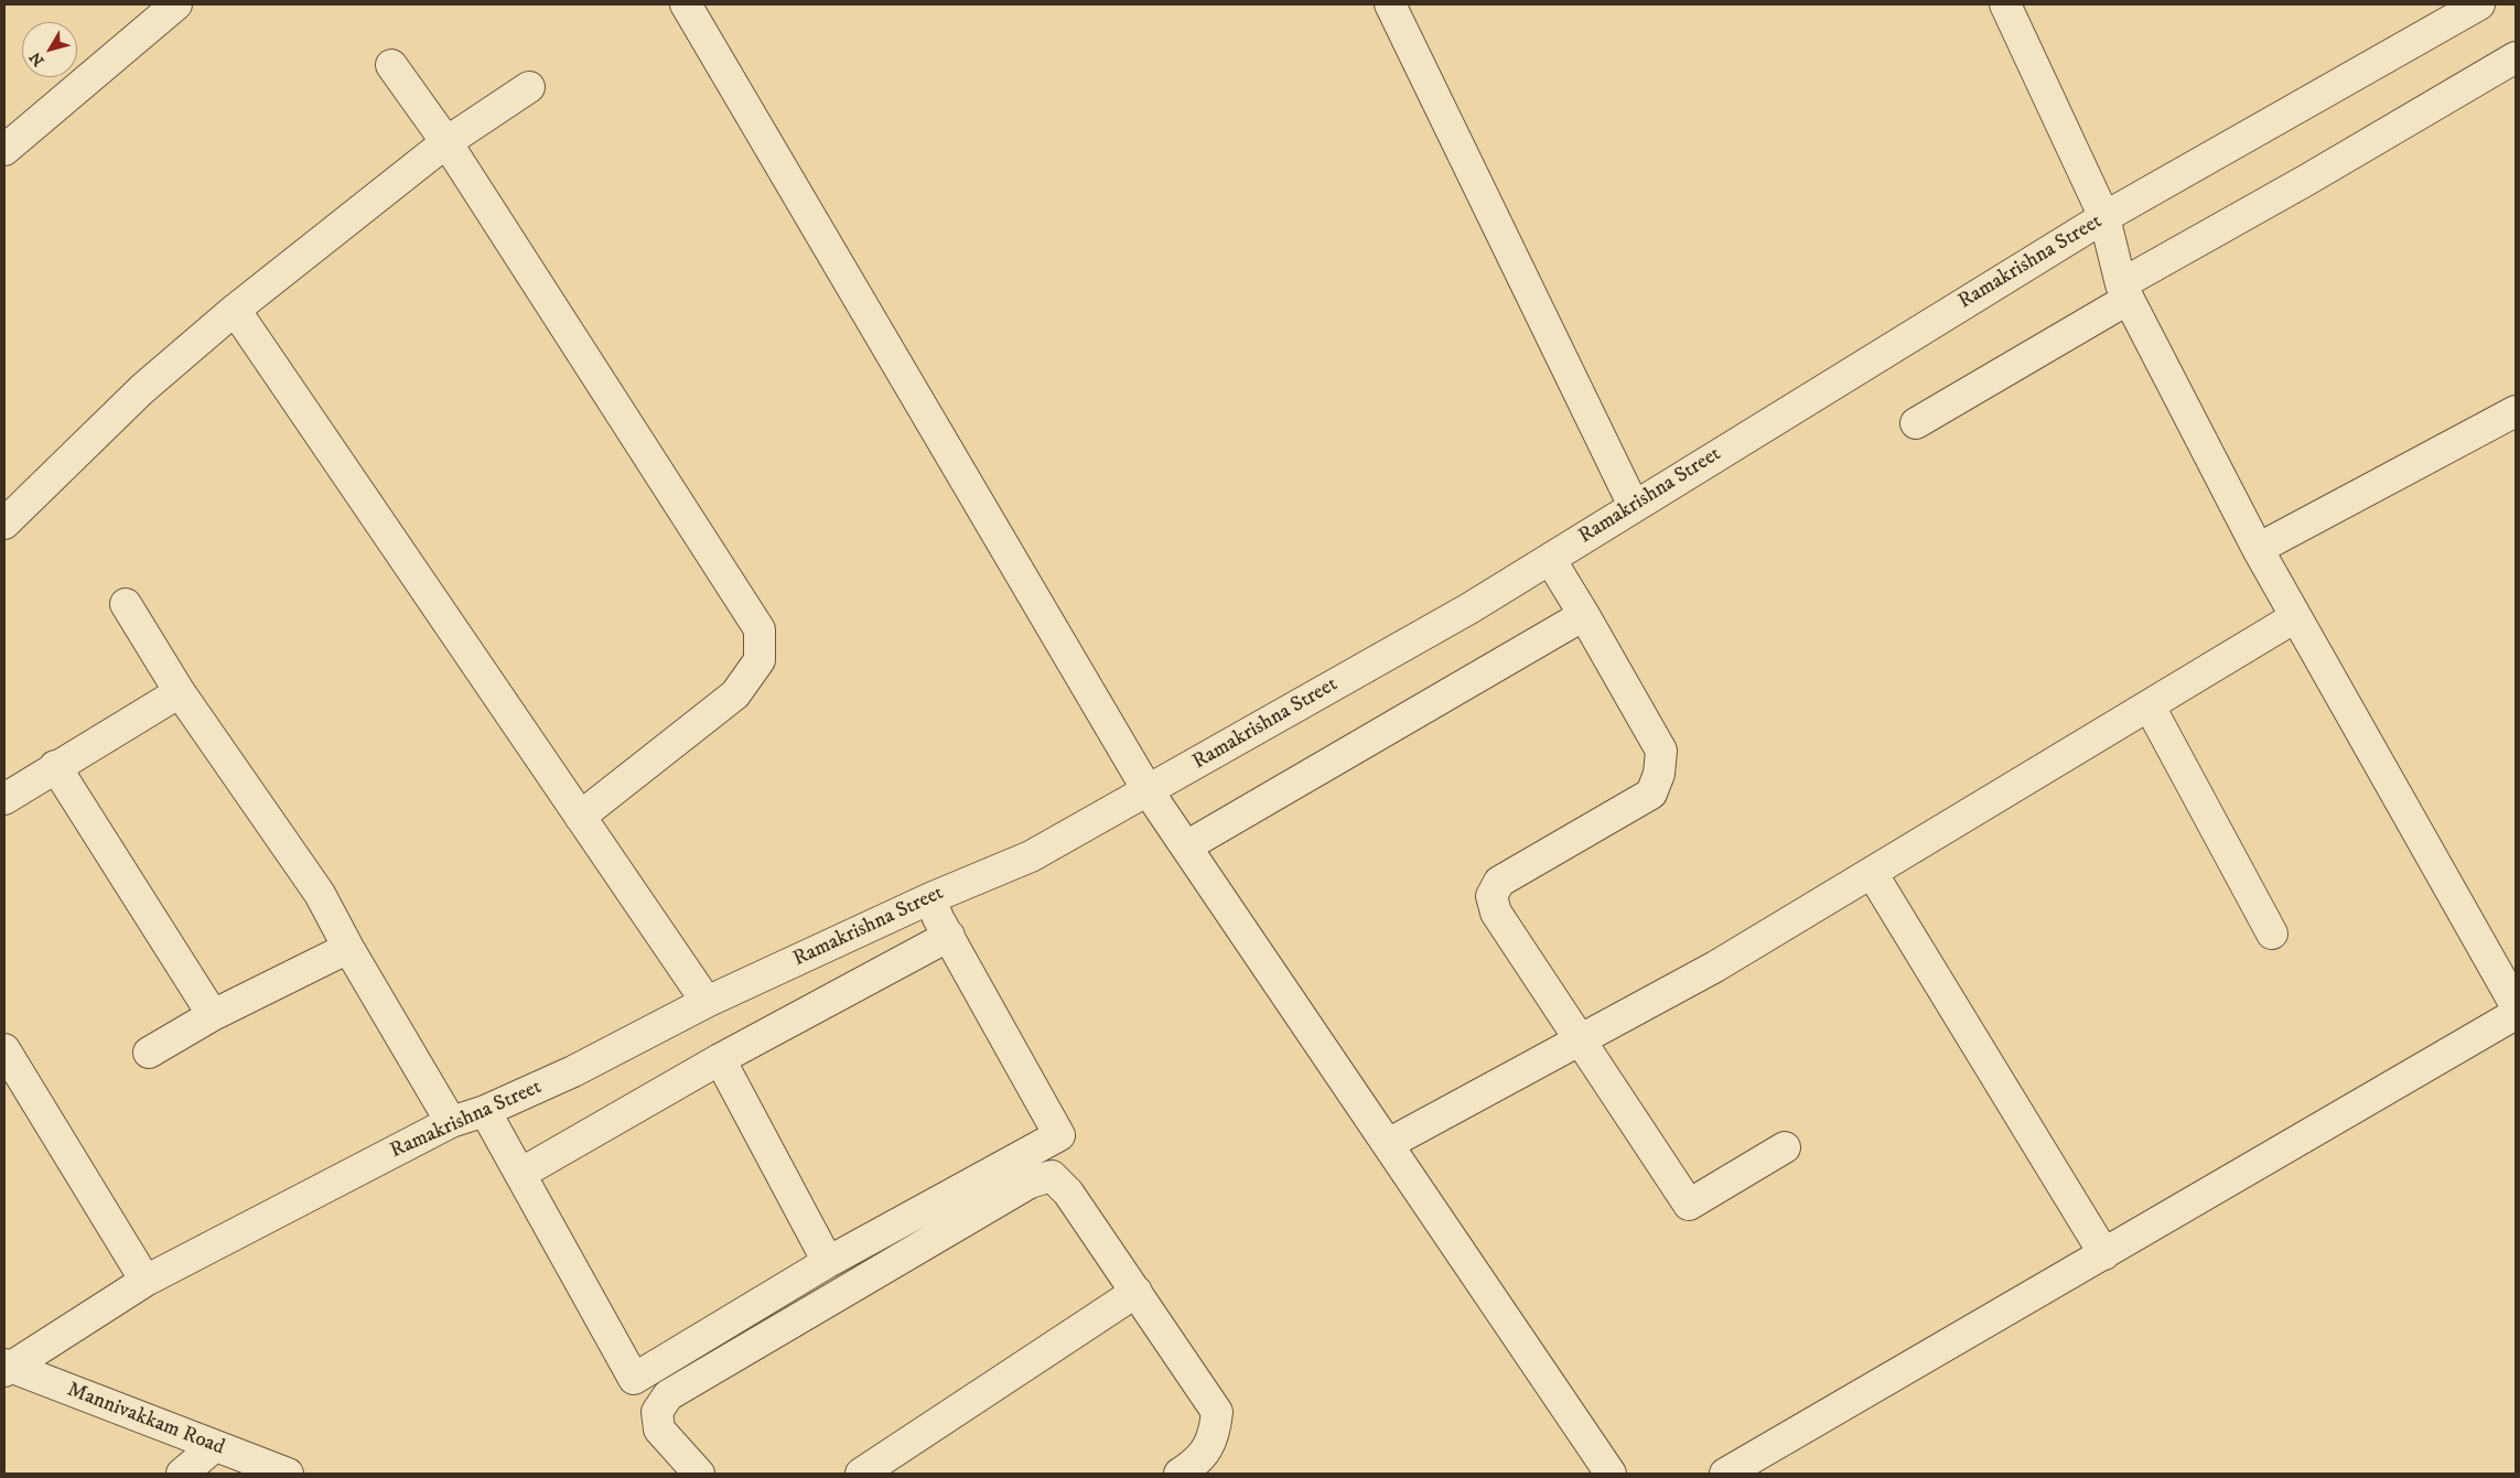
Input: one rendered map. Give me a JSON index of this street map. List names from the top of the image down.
{
  "streets": {
    "street": ["Ramakrishna Street", "Mannivakkam Road"]
  },
  "crossings": [
    ["Ramakrishna Street", "Mannivakkam Road"]
  ],
  "north": "bottom left"
}
